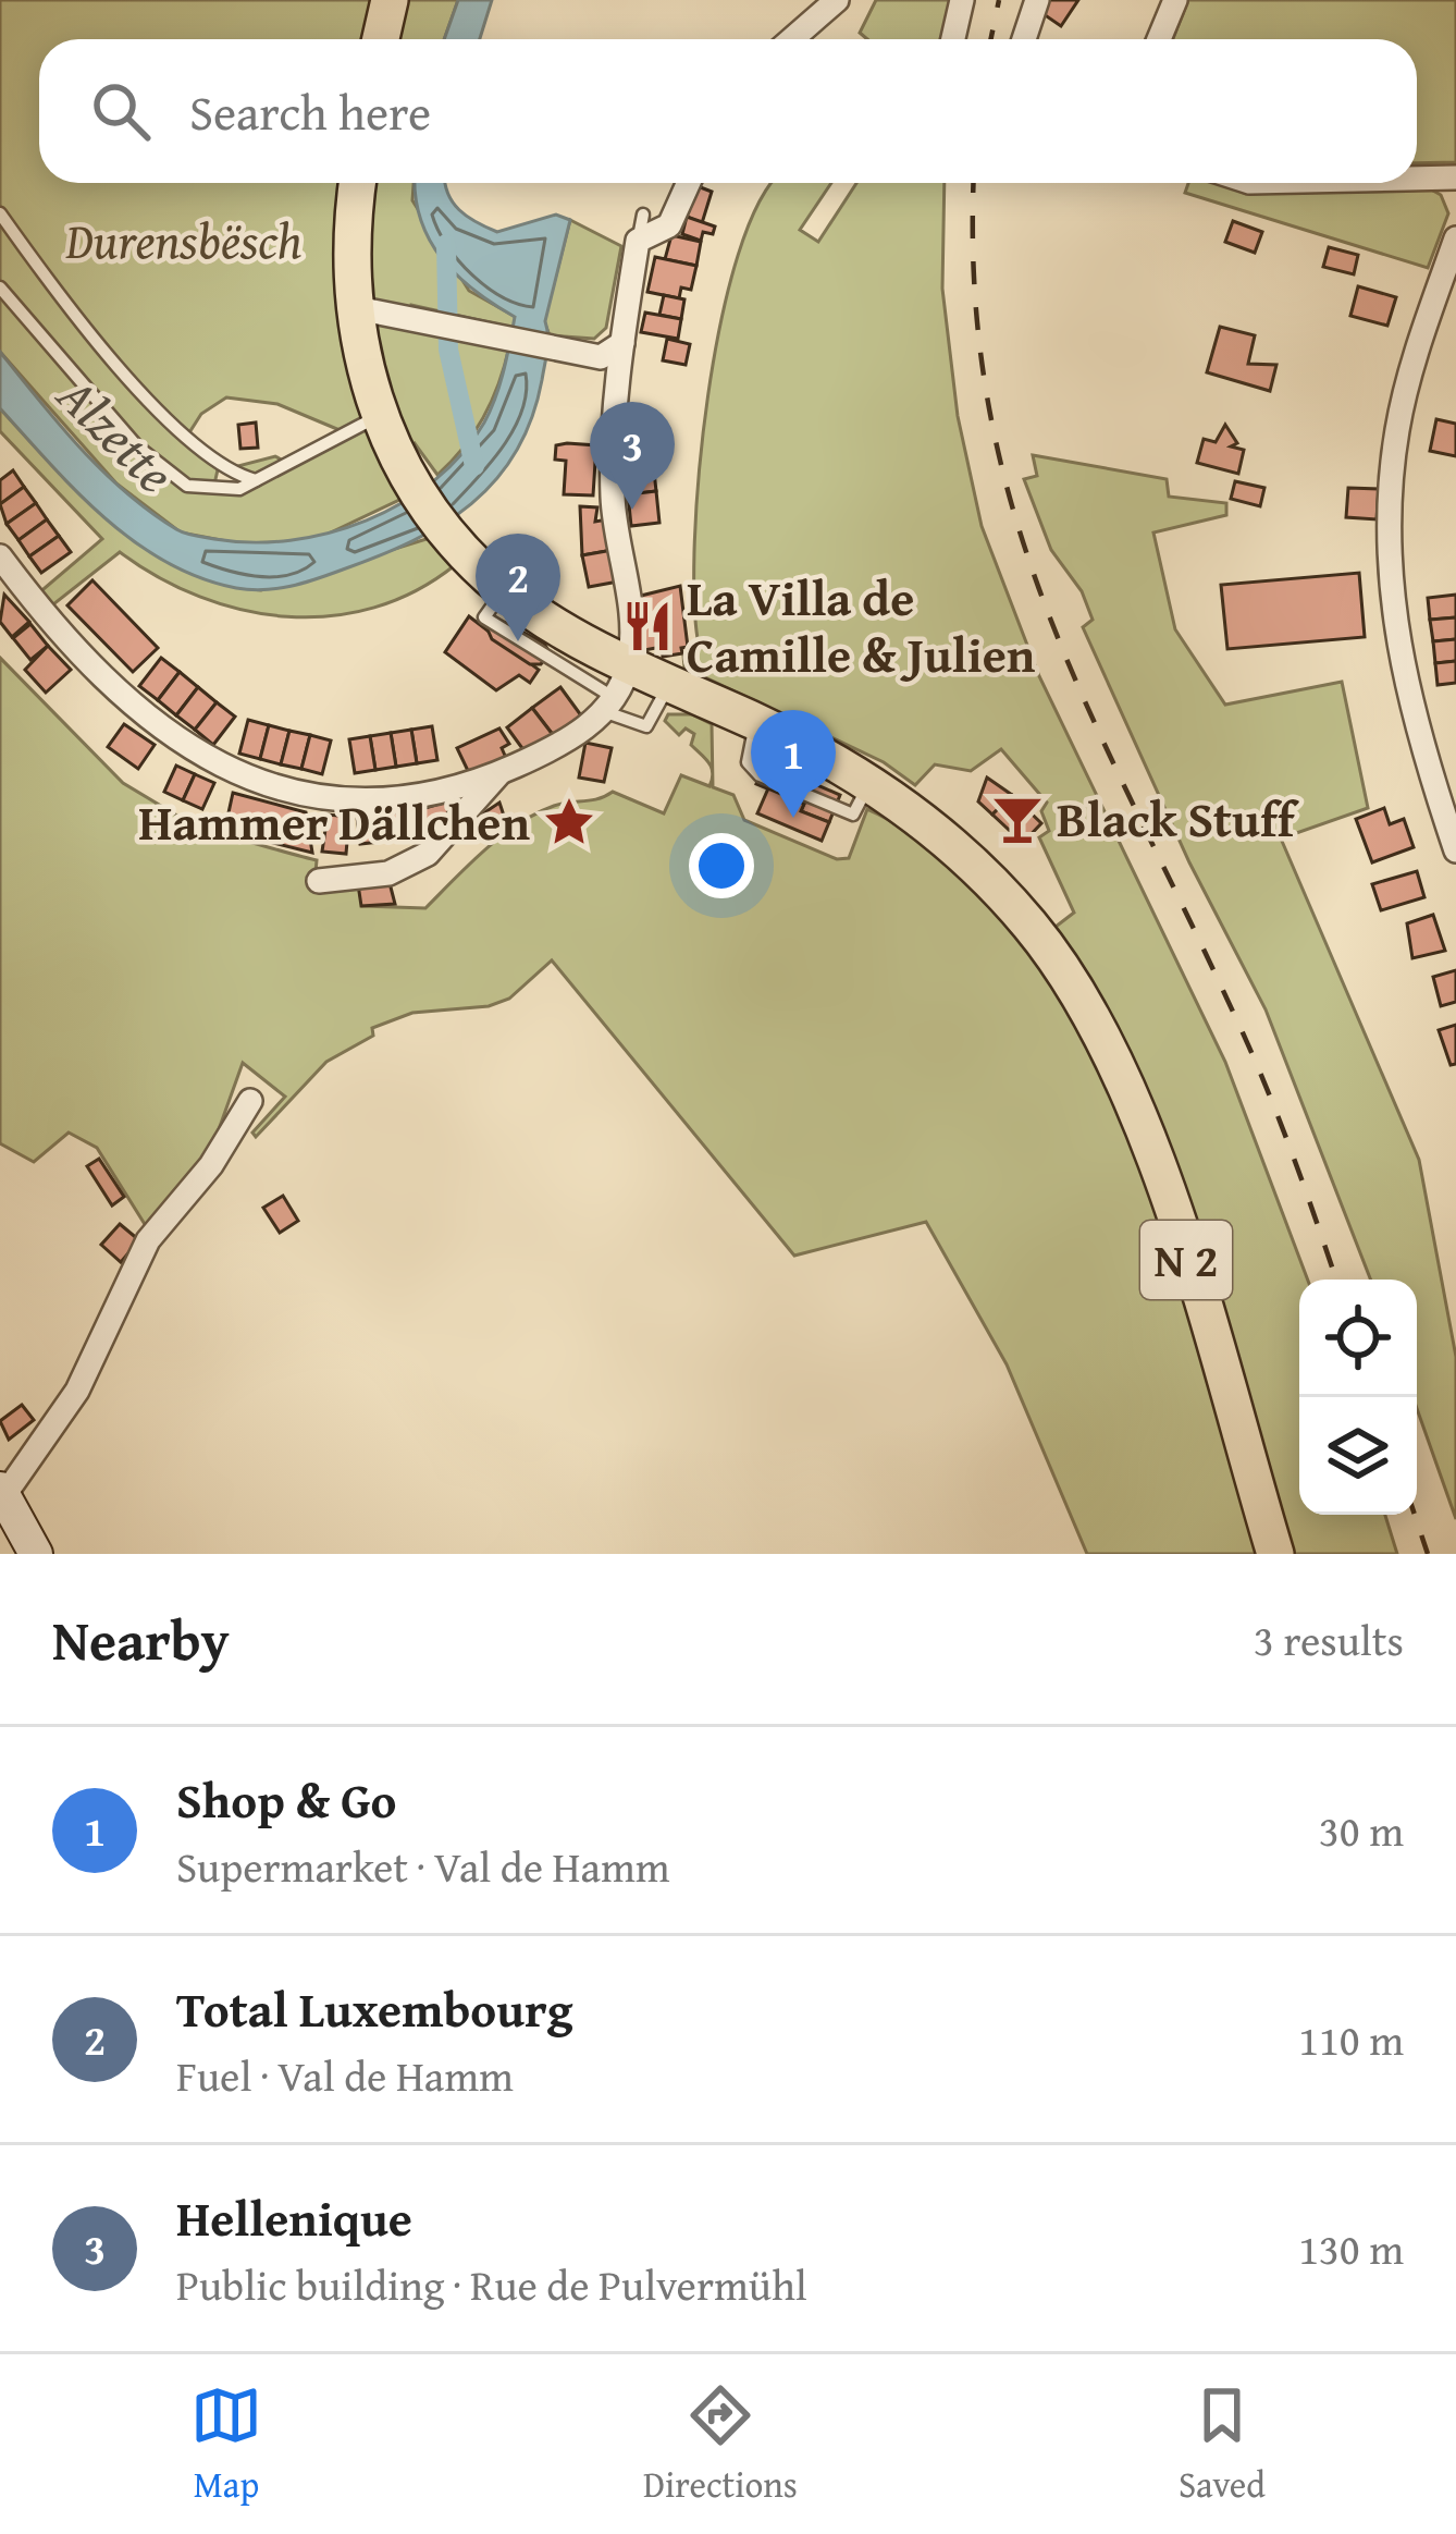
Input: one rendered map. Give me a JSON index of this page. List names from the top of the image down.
{
  "streets": {
    "main road": ["N 2"]
  },
  "water": ["Alzette"],
  "parks": ["Durensbësch"],
  "places": {
    "restaurant": ["La Villa de Camille & Julien"],
    "bar": ["Black Stuff"],
    "place": ["Hammer Dällchen"]
  },
  "page": {
    "search": "Search here",
    "pins": ["3", "2", "1"],
    "heading": ["Nearby", "3 results"],
    "list": [
      {
        "mark": "1",
        "name": "Shop & Go",
        "note": "Supermarket · Val de Hamm",
        "value": "30 m"
      },
      {
        "mark": "2",
        "name": "Total Luxembourg",
        "note": "Fuel · Val de Hamm",
        "value": "110 m"
      },
      {
        "mark": "3",
        "name": "Hellenique",
        "note": "Public building · Rue de Pulvermühl",
        "value": "130 m"
      }
    ],
    "nav": ["Map", "Directions", "Saved"]
  }
}
